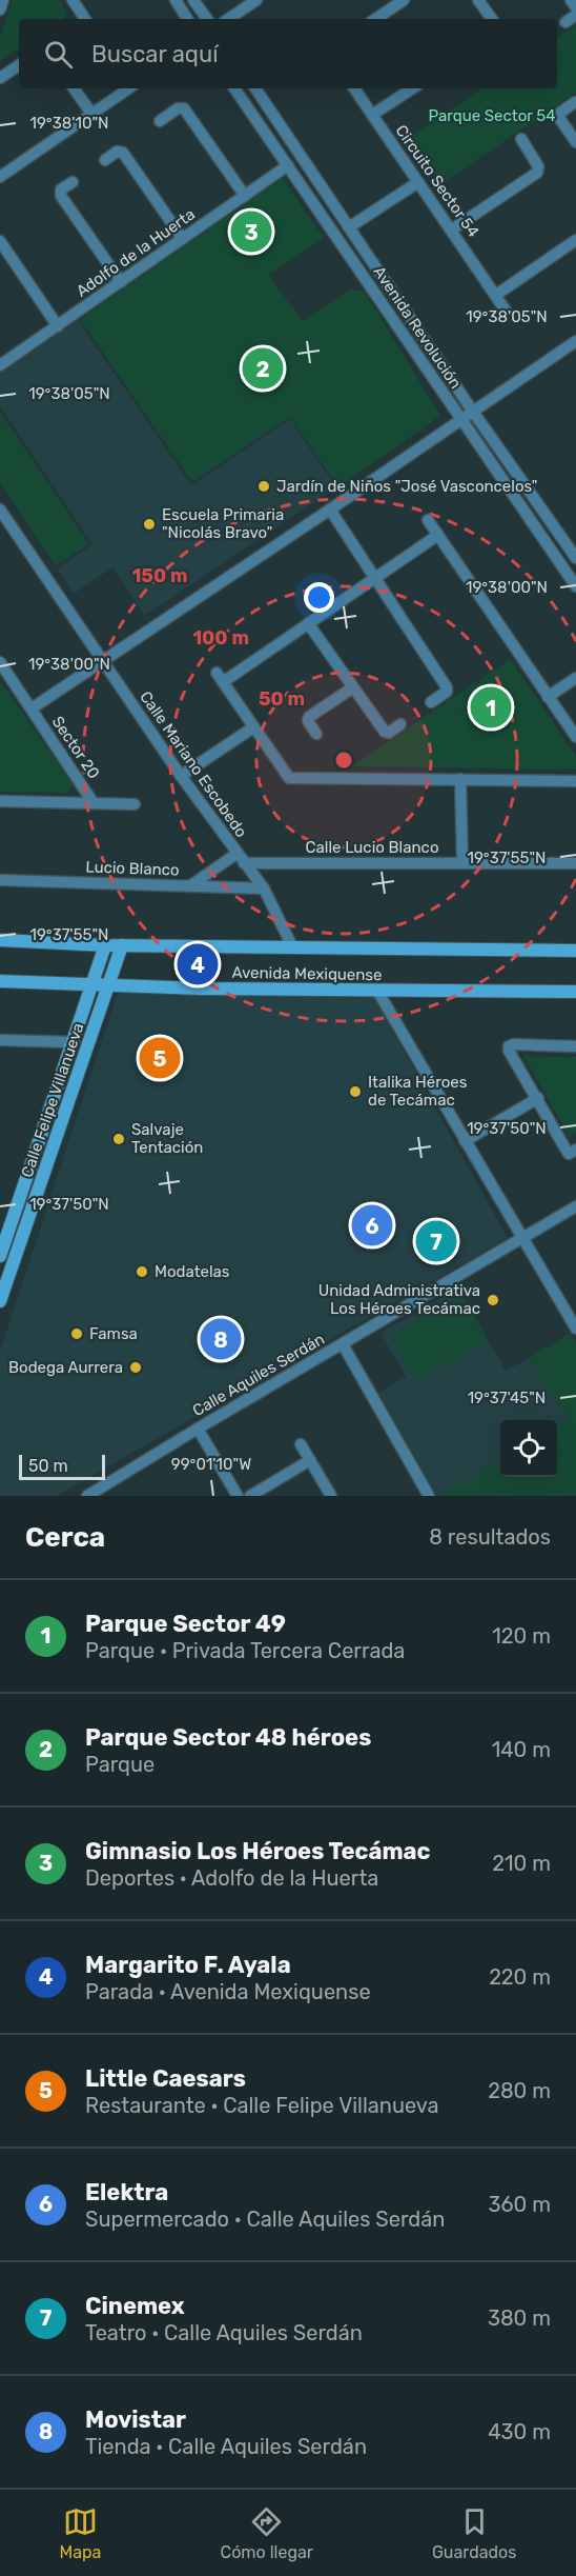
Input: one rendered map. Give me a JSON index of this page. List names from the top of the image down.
{
  "streets": {
    "main road": ["Avenida Mexiquense", "Calle Felipe Villanueva"],
    "street": [
      "Circuito Sector 54",
      "Adolfo de la Huerta",
      "Avenida Revolución",
      "Sector 20",
      "Calle Mariano Escobedo",
      "Calle Lucio Blanco",
      "Lucio Blanco",
      "Calle Aquiles Serdán"
    ]
  },
  "crossings": [
    ["Adolfo de la Huerta", "Avenida Revolución"],
    ["Avenida Revolución", "Sector 20"],
    ["Sector 20", "Calle Mariano Escobedo"],
    ["Calle Mariano Escobedo", "Calle Lucio Blanco"],
    ["Calle Mariano Escobedo", "Lucio Blanco"],
    ["Calle Mariano Escobedo", "Avenida Mexiquense"],
    ["Avenida Mexiquense", "Calle Felipe Villanueva"]
  ],
  "parks": ["Parque Sector 54"],
  "places": [
    "Jardín de Niños \"José Vasconcelos\"",
    "Escuela Primaria \"Nicolás Bravo\"",
    "Italika Héroes de Tecámac",
    "Salvaje Tentación",
    "Modatelas",
    "Unidad Administrativa Los Héroes Tecámac",
    "Famsa",
    "Bodega Aurrera"
  ],
  "scale_bar": "50 m",
  "page": {
    "search": "Buscar aquí",
    "pins": [
      "3",
      "2",
      "1",
      "4",
      "5",
      "6",
      "7",
      "8"
    ],
    "scale": "50 m",
    "heading": ["Cerca", "8 resultados"],
    "list": [
      {
        "mark": "1",
        "name": "Parque Sector 49",
        "note": "Parque · Privada Tercera Cerrada",
        "value": "120 m"
      },
      {
        "mark": "2",
        "name": "Parque Sector 48 héroes",
        "note": "Parque",
        "value": "140 m"
      },
      {
        "mark": "3",
        "name": "Gimnasio Los Héroes Tecámac",
        "note": "Deportes · Adolfo de la Huerta",
        "value": "210 m"
      },
      {
        "mark": "4",
        "name": "Margarito F. Ayala",
        "note": "Parada · Avenida Mexiquense",
        "value": "220 m"
      },
      {
        "mark": "5",
        "name": "Little Caesars",
        "note": "Restaurante · Calle Felipe Villanueva",
        "value": "280 m"
      },
      {
        "mark": "6",
        "name": "Elektra",
        "note": "Supermercado · Calle Aquiles Serdán",
        "value": "360 m"
      },
      {
        "mark": "7",
        "name": "Cinemex",
        "note": "Teatro · Calle Aquiles Serdán",
        "value": "380 m"
      },
      {
        "mark": "8",
        "name": "Movistar",
        "note": "Tienda · Calle Aquiles Serdán",
        "value": "430 m"
      }
    ],
    "nav": ["Mapa", "Cómo llegar", "Guardados"]
  },
  "coordinates": [
    "19°38'10\"N",
    "19°38'05\"N",
    "19°38'00\"N",
    "19°37'55\"N",
    "19°37'50\"N",
    "19°37'45\"N",
    "99°01'10\"W"
  ],
  "rings": ["150 m", "100 m", "50 m"]
}
